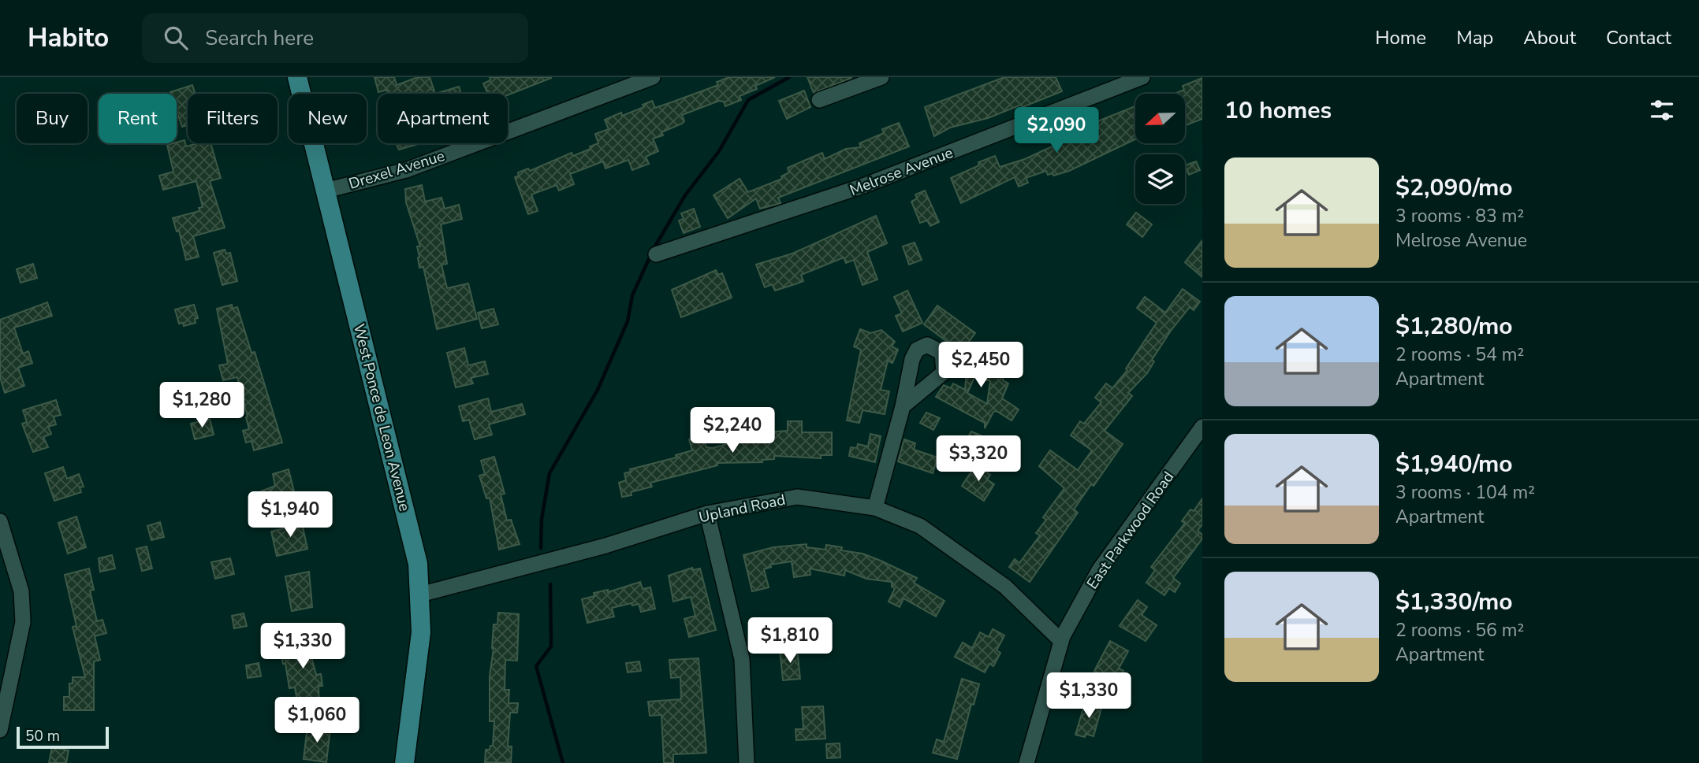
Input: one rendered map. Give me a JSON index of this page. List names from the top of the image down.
{
  "streets": {
    "main road": ["West Ponce de Leon Avenue"],
    "street": [
      "Drexel Avenue",
      "Melrose Avenue",
      "Upland Road",
      "East Parkwood Road"
    ]
  },
  "crossings": [
    ["Drexel Avenue", "West Ponce de Leon Avenue"],
    ["West Ponce de Leon Avenue", "Upland Road"],
    ["Upland Road", "East Parkwood Road"]
  ],
  "scale_bar": "50 m",
  "north": "left",
  "page": {
    "header": "Habito",
    "search": "Search here",
    "nav": [
      "Home",
      "Map",
      "About",
      "Contact"
    ],
    "heading": "10 homes",
    "chip": [
      "Buy",
      "Rent",
      "Filters",
      "New",
      "Apartment"
    ],
    "price": [
      "$2,090",
      "$2,450",
      "$1,280",
      "$2,240",
      "$3,320",
      "$1,940",
      "$1,810",
      "$1,330",
      "$1,330",
      "$1,060"
    ],
    "list": [
      {
        "name": "$2,090/mo",
        "note": "3 rooms · 83 m² · Melrose Avenue"
      },
      {
        "name": "$1,280/mo",
        "note": "2 rooms · 54 m² · Apartment"
      },
      {
        "name": "$1,940/mo",
        "note": "3 rooms · 104 m² · Apartment"
      },
      {
        "name": "$1,330/mo",
        "note": "2 rooms · 56 m² · Apartment"
      }
    ],
    "scale": "50 m"
  }
}
